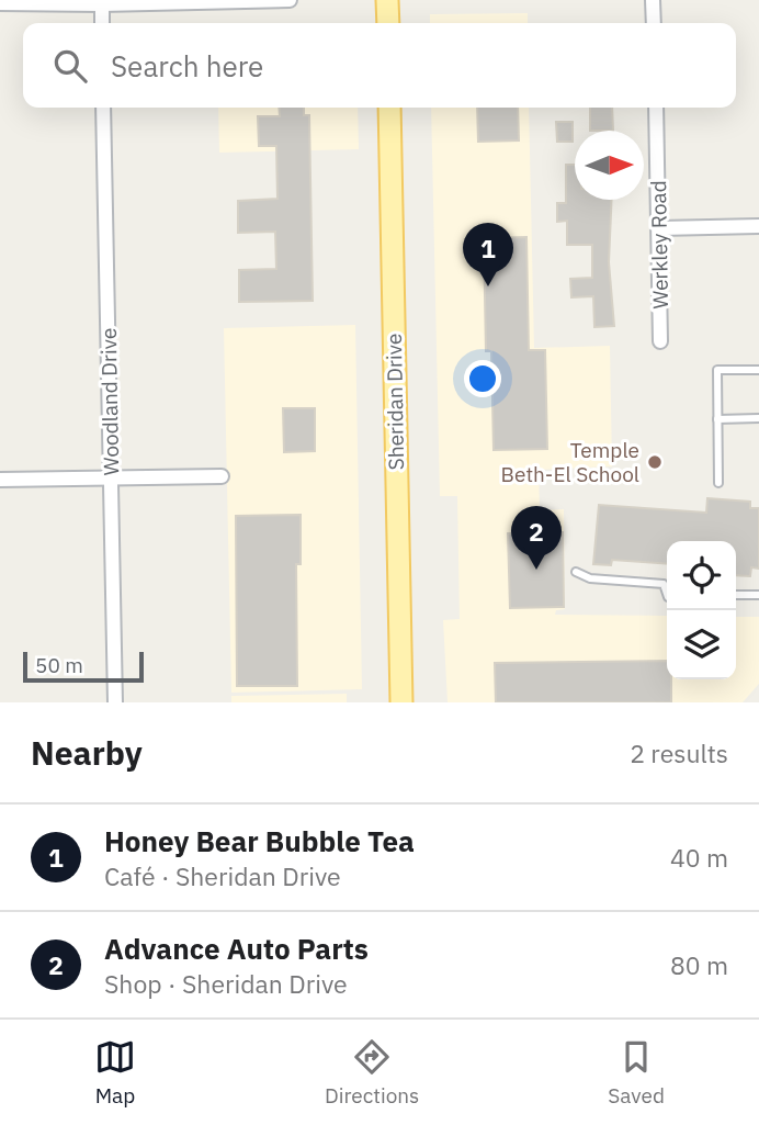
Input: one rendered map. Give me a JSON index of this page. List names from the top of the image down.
{
  "streets": {
    "main road": ["Sheridan Drive"],
    "street": ["Werkley Road", "Woodland Drive"]
  },
  "places": ["Temple Beth-El School"],
  "scale_bar": "50 m",
  "north": "right",
  "page": {
    "search": "Search here",
    "pins": ["1", "2"],
    "scale": "50 m",
    "heading": ["Nearby", "2 results"],
    "list": [
      {
        "mark": "1",
        "name": "Honey Bear Bubble Tea",
        "note": "Café · Sheridan Drive",
        "value": "40 m"
      },
      {
        "mark": "2",
        "name": "Advance Auto Parts",
        "note": "Shop · Sheridan Drive",
        "value": "80 m"
      }
    ],
    "nav": ["Map", "Directions", "Saved"]
  }
}
